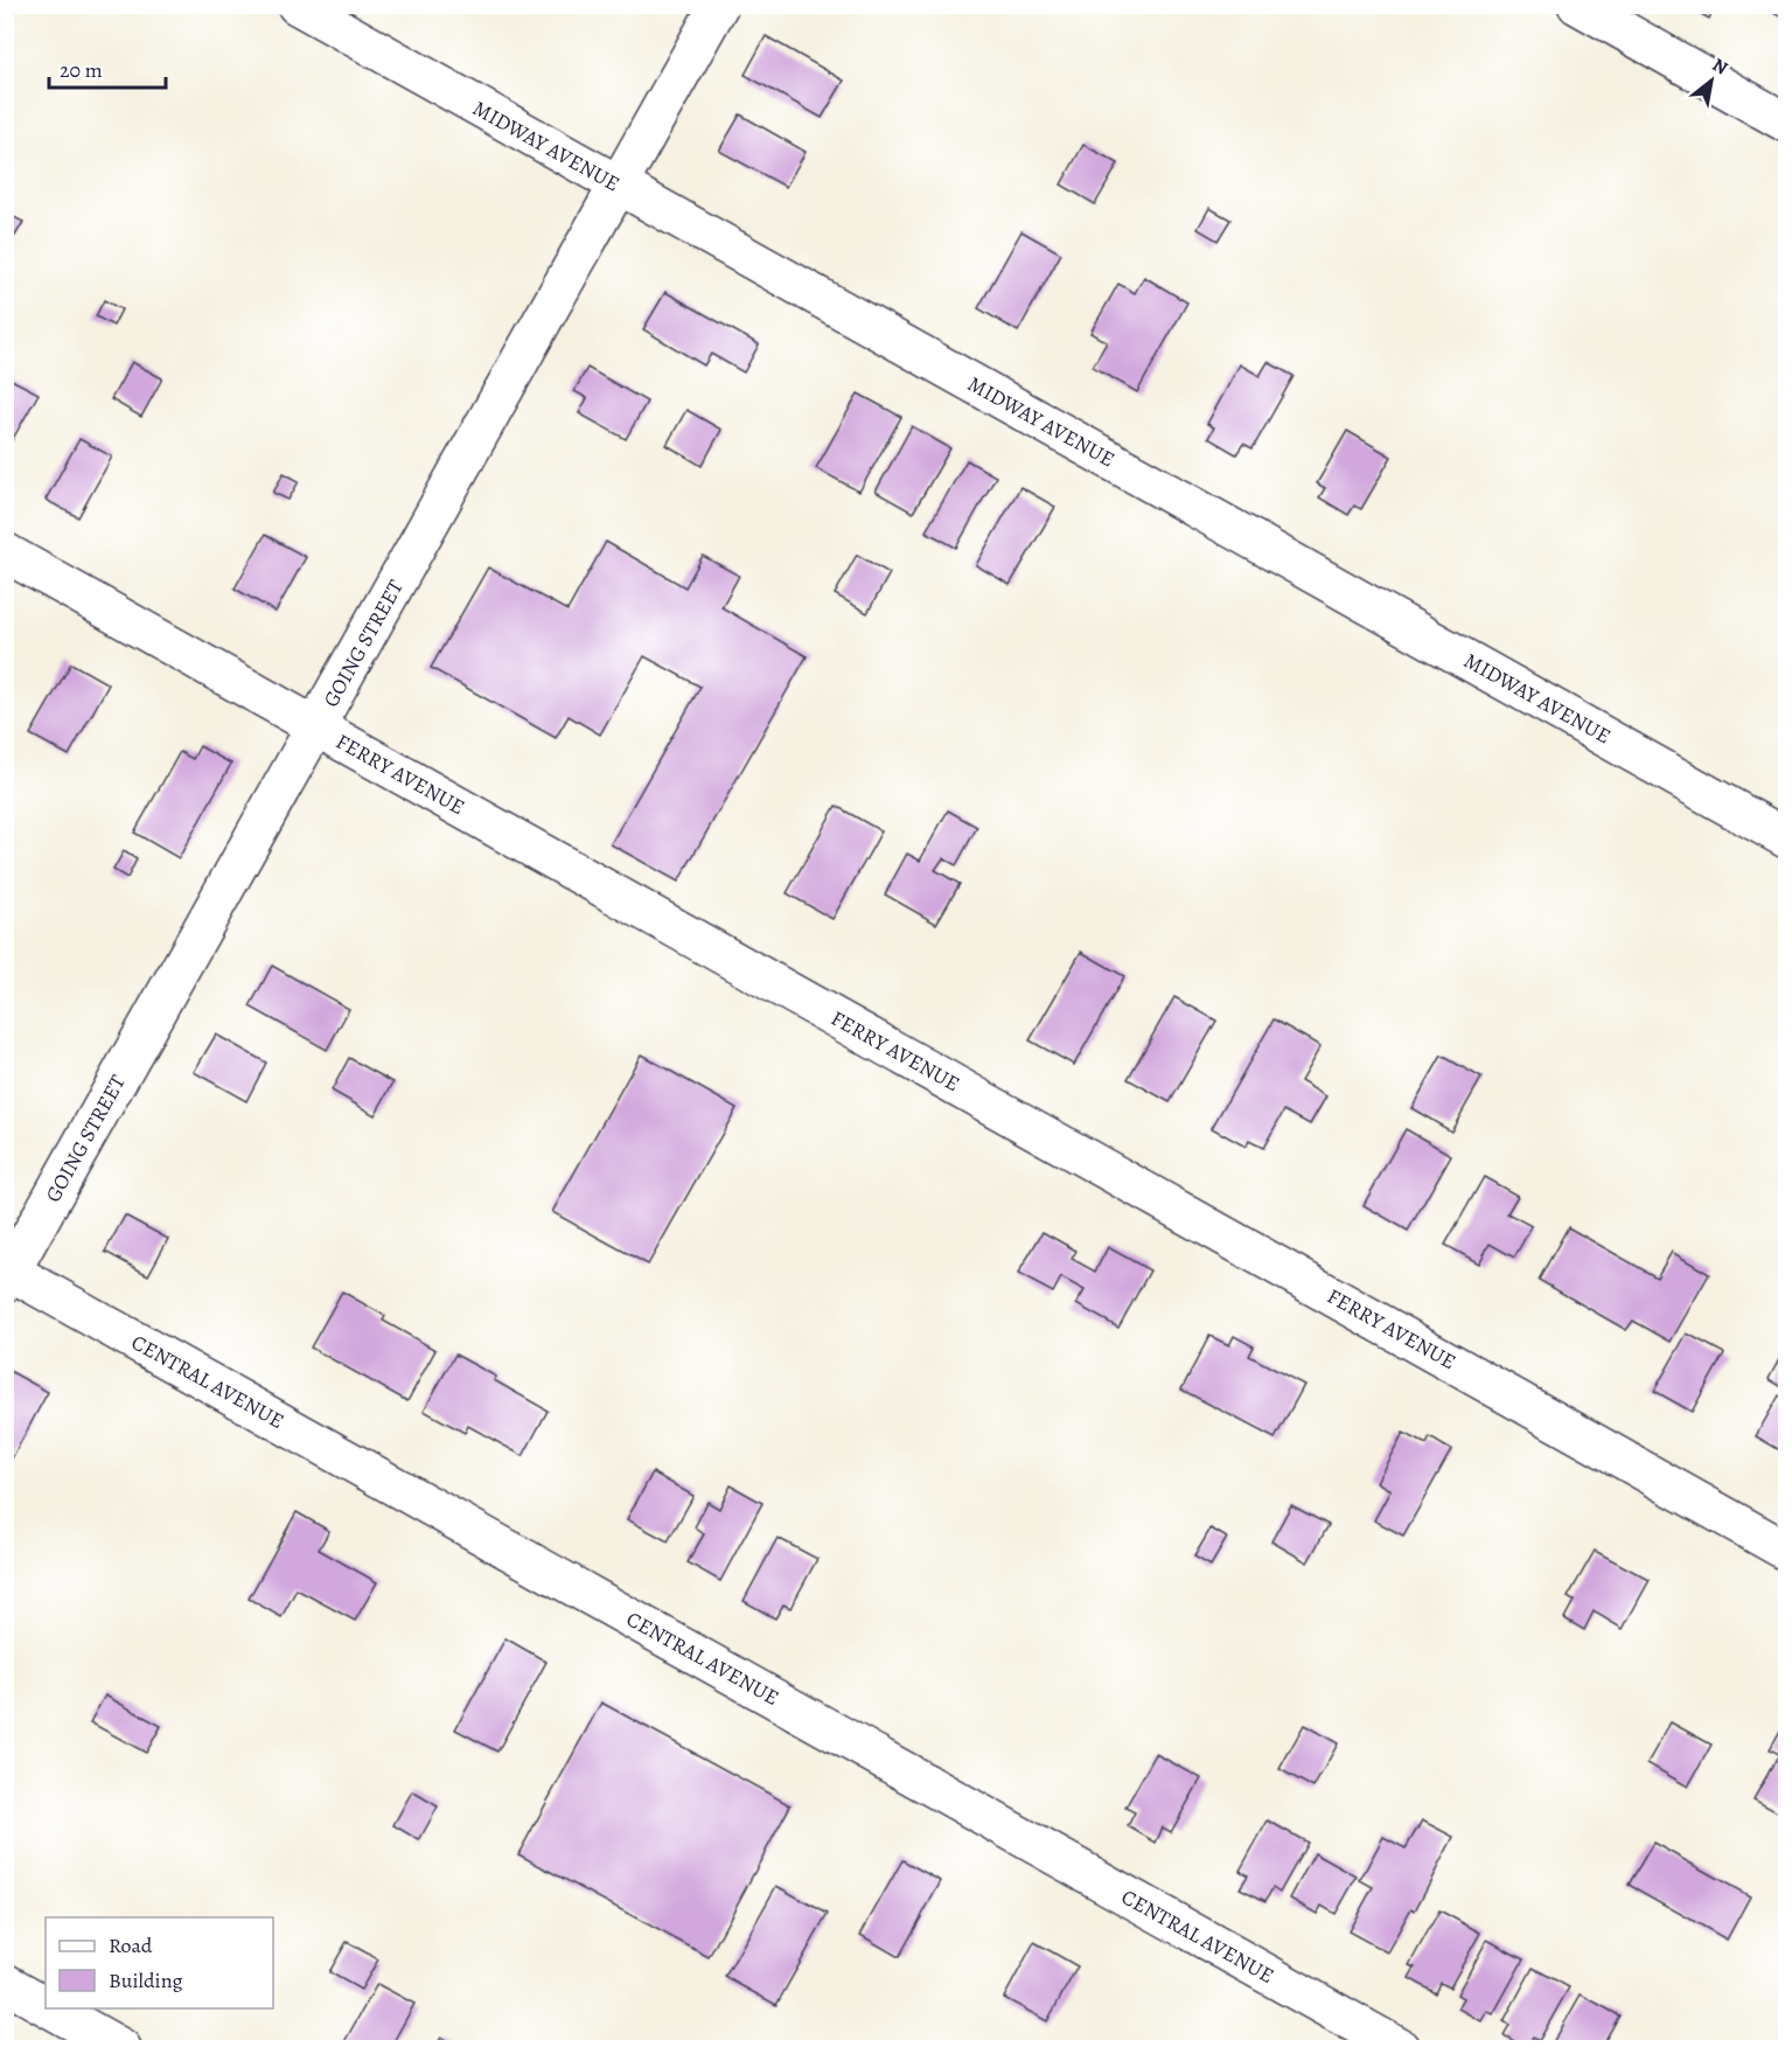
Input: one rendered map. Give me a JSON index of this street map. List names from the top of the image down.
{
  "streets": {
    "street": [
      "MIDWAY AVENUE",
      "GOING STREET",
      "FERRY AVENUE",
      "CENTRAL AVENUE"
    ]
  },
  "crossings": [
    ["MIDWAY AVENUE", "GOING STREET"],
    ["GOING STREET", "FERRY AVENUE"],
    ["GOING STREET", "CENTRAL AVENUE"]
  ],
  "legend": ["Road", "Building"],
  "scale_bar": "20 m",
  "north": "top right"
}
